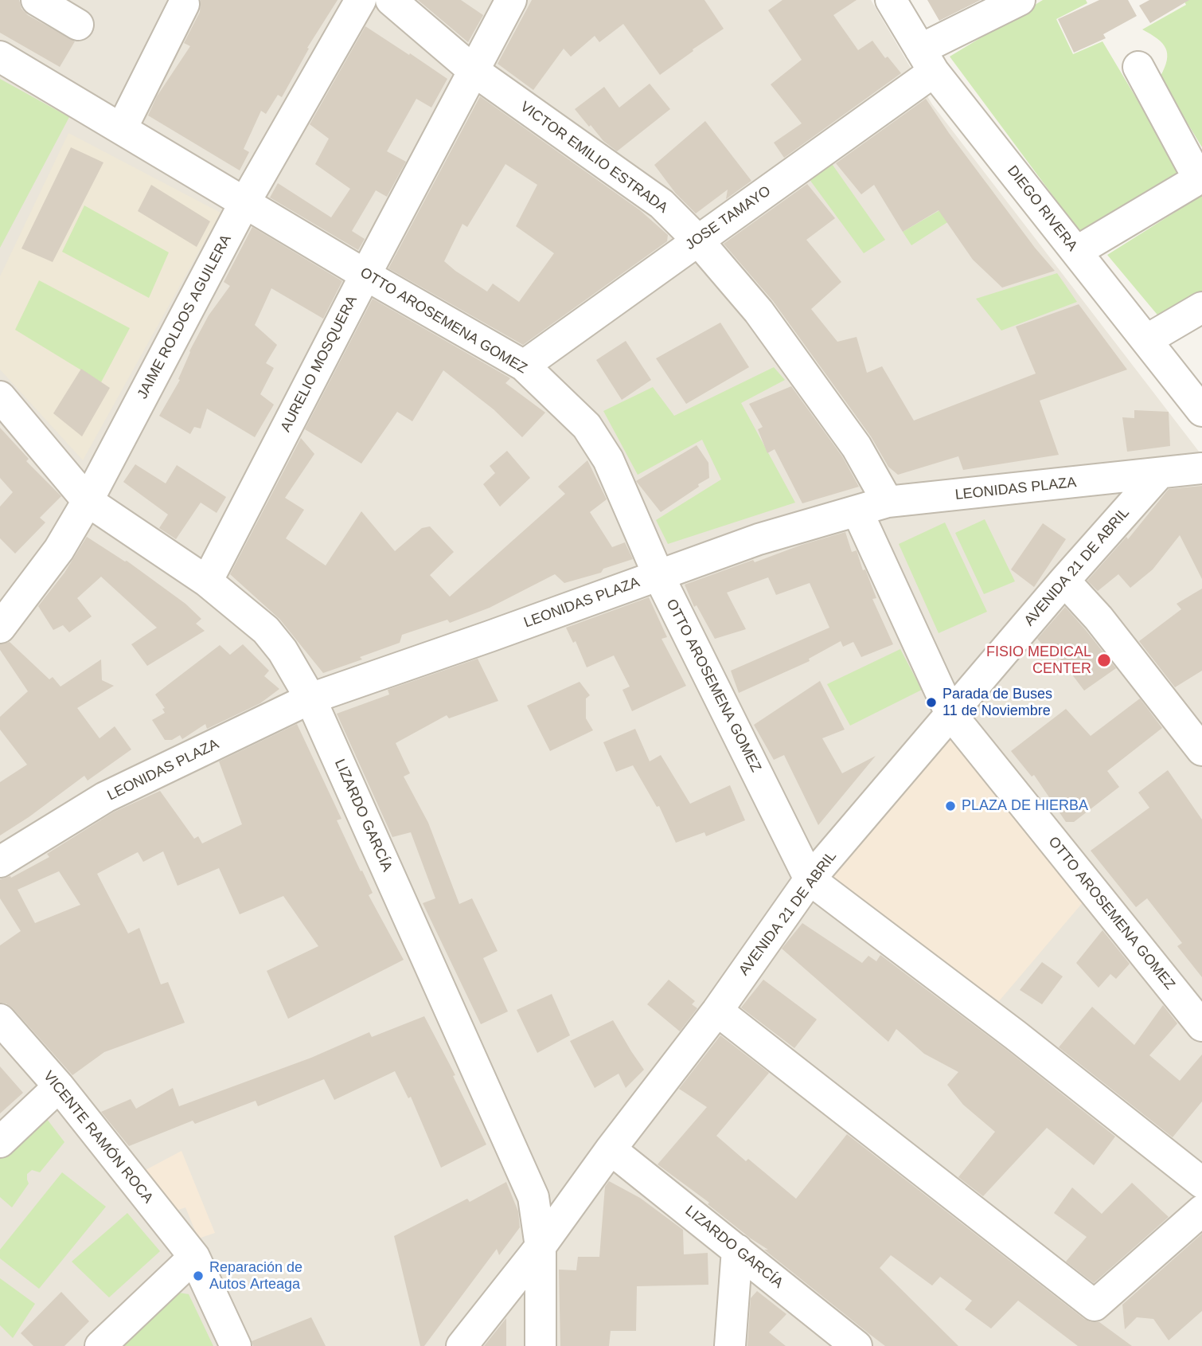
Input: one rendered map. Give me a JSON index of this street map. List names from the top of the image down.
{
  "streets": {
    "street": [
      "VICTOR EMILIO ESTRADA",
      "DIEGO RIVERA",
      "JOSE TAMAYO",
      "JAIME ROLDOS AGUILERA",
      "OTTO AROSEMENA GOMEZ",
      "AURELIO MOSQUERA",
      "LEONIDAS PLAZA",
      "AVENIDA 21 DE ABRIL",
      "LIZARDO GARCÍA",
      "VICENTE RAMÓN ROCA"
    ]
  },
  "crossings": [
    ["VICTOR EMILIO ESTRADA", "JOSE TAMAYO"],
    ["VICTOR EMILIO ESTRADA", "AURELIO MOSQUERA"],
    ["VICTOR EMILIO ESTRADA", "LEONIDAS PLAZA"],
    ["DIEGO RIVERA", "JOSE TAMAYO"],
    ["JOSE TAMAYO", "OTTO AROSEMENA GOMEZ"],
    ["JAIME ROLDOS AGUILERA", "OTTO AROSEMENA GOMEZ"],
    ["JAIME ROLDOS AGUILERA", "LIZARDO GARCÍA"],
    ["OTTO AROSEMENA GOMEZ", "AURELIO MOSQUERA"],
    ["OTTO AROSEMENA GOMEZ", "LEONIDAS PLAZA"],
    ["OTTO AROSEMENA GOMEZ", "AVENIDA 21 DE ABRIL"],
    ["AURELIO MOSQUERA", "LIZARDO GARCÍA"],
    ["LEONIDAS PLAZA", "AVENIDA 21 DE ABRIL"],
    ["LEONIDAS PLAZA", "LIZARDO GARCÍA"],
    ["AVENIDA 21 DE ABRIL", "LIZARDO GARCÍA"]
  ],
  "places": [
    "FISIO MEDICAL CENTER",
    "Parada de Buses 11 de Noviembre",
    "PLAZA DE HIERBA",
    "Reparación de Autos Arteaga"
  ]
}
